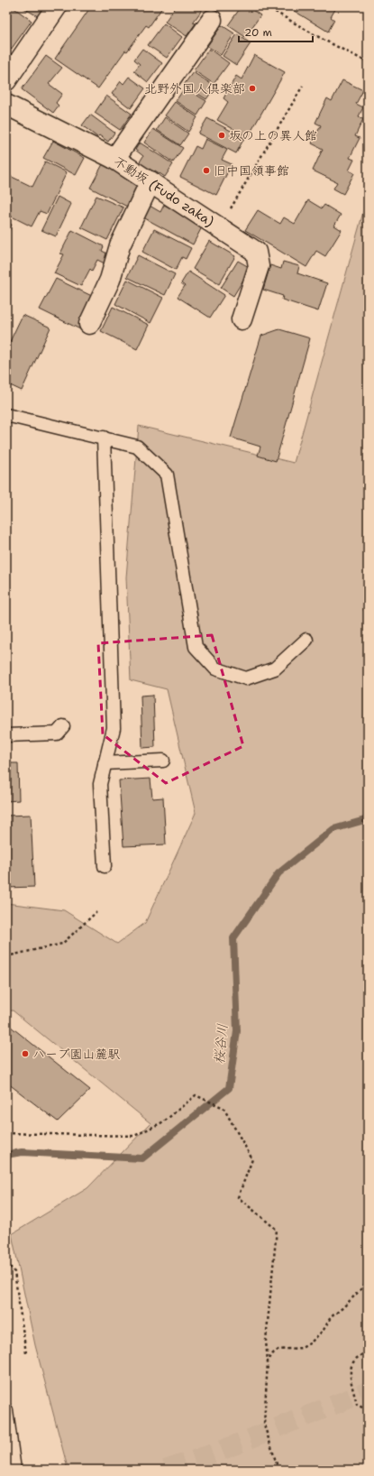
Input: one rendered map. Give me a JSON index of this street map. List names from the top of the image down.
{
  "streets": {
    "street": ["不動坂 (Fudo zaka)"]
  },
  "water": ["桜谷川"],
  "places": [
    "北野外国人倶楽部",
    "坂の上の異人館",
    "旧中国領事館",
    "ハーブ園山麓駅"
  ],
  "scale_bar": "20 m"
}
